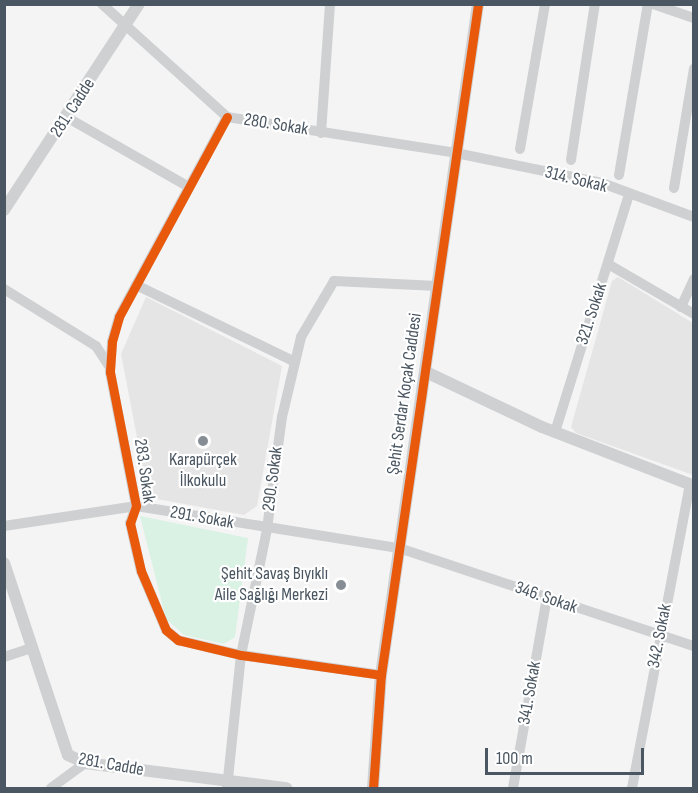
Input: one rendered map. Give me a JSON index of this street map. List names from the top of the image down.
{
  "streets": {
    "street": [
      "281. Cadde",
      "280. Sokak",
      "314. Sokak",
      "321. Sokak",
      "Şehit Serdar Koçak Caddesi",
      "283. Sokak",
      "290. Sokak",
      "291. Sokak",
      "346. Sokak",
      "342. Sokak",
      "341. Sokak"
    ]
  },
  "crossings": [
    ["281. Cadde", "280. Sokak"],
    ["281. Cadde", "290. Sokak"],
    ["280. Sokak", "314. Sokak"],
    ["280. Sokak", "Şehit Serdar Koçak Caddesi"],
    ["280. Sokak", "283. Sokak"],
    ["314. Sokak", "321. Sokak"],
    ["314. Sokak", "Şehit Serdar Koçak Caddesi"],
    ["Şehit Serdar Koçak Caddesi", "283. Sokak"],
    ["Şehit Serdar Koçak Caddesi", "290. Sokak"],
    ["Şehit Serdar Koçak Caddesi", "291. Sokak"],
    ["Şehit Serdar Koçak Caddesi", "346. Sokak"],
    ["283. Sokak", "290. Sokak"],
    ["283. Sokak", "291. Sokak"],
    ["290. Sokak", "291. Sokak"],
    ["291. Sokak", "346. Sokak"],
    ["346. Sokak", "342. Sokak"],
    ["346. Sokak", "341. Sokak"]
  ],
  "places": ["Karapürçek İlkokulu", "Şehit Savaş Bıyıklı Aile Sağlığı Merkezi"],
  "scale_bar": "100 m"
}
